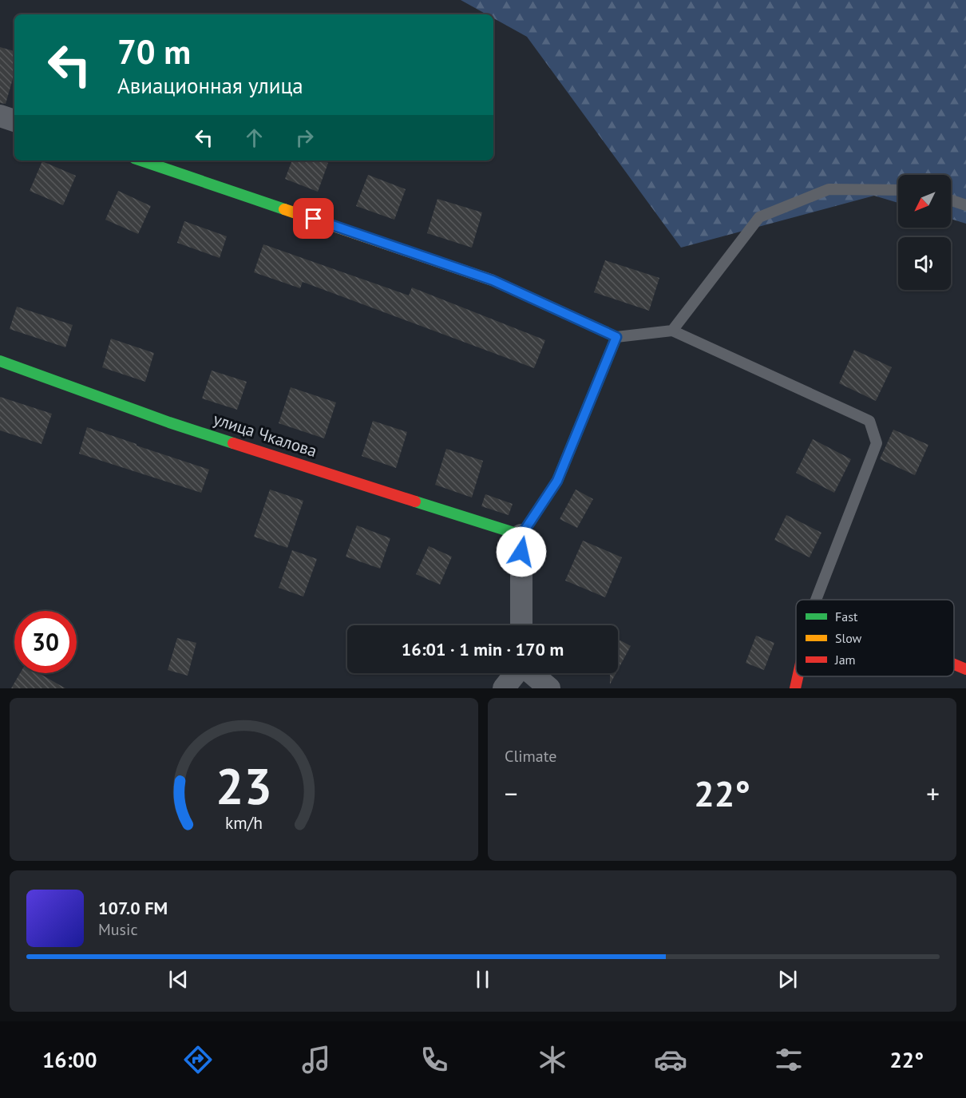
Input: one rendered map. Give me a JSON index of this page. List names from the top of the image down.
{
  "streets": {
    "street": ["улица Чкалова"]
  },
  "legend": ["Fast", "Slow", "Jam"],
  "north": "bottom left",
  "page": {
    "turn": ["70 m", "Авиационная улица"],
    "limit": "30",
    "trip": "16:01 · 1 min · 170 m",
    "tile": "Climate",
    "heat": ["−", "22°", "+"],
    "song": ["107.0 FM", "Music"],
    "tabs": ["16:00", "22°"],
    "gauge": ["23", "km/h"]
  }
}
